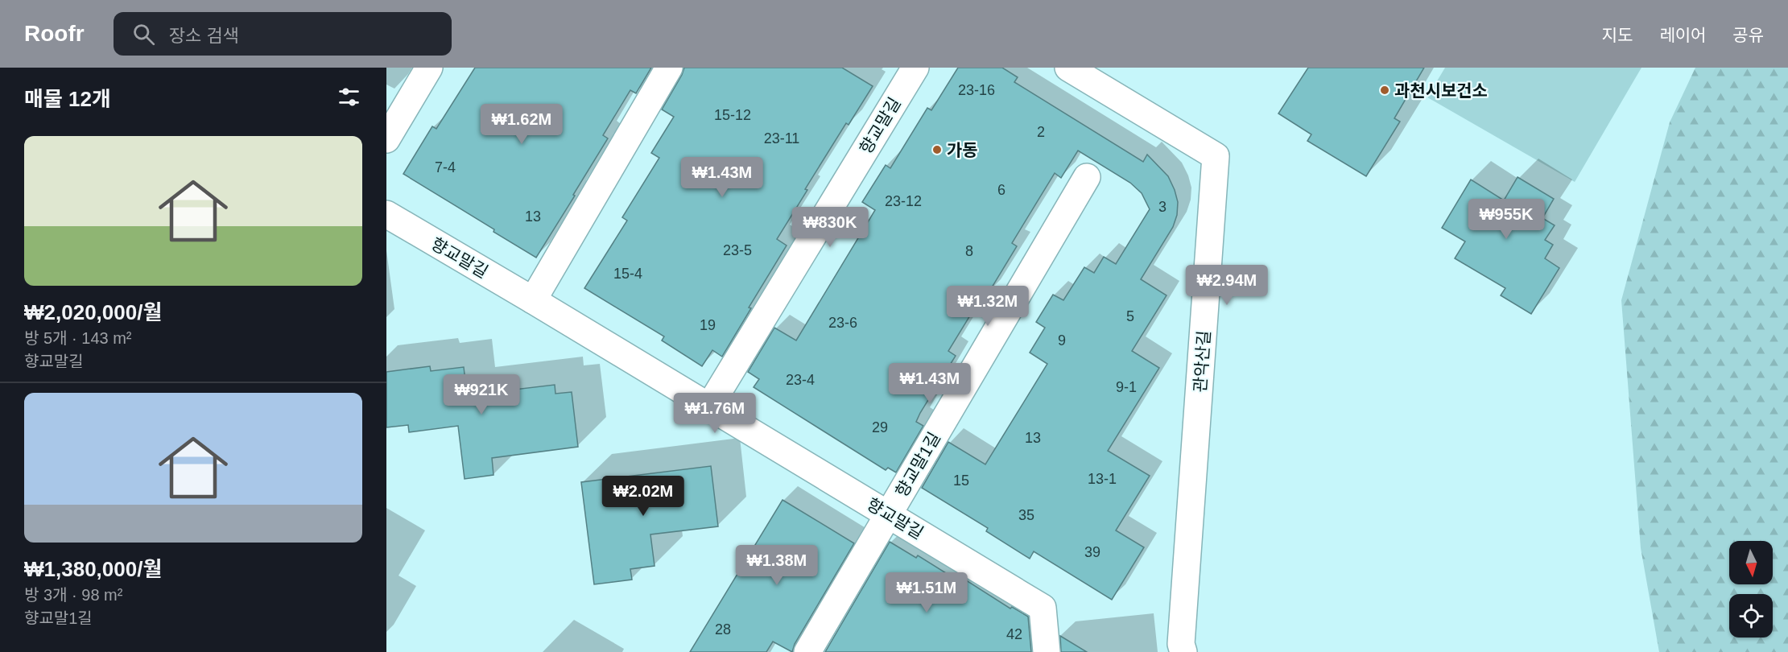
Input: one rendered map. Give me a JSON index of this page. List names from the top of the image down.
{
  "streets": {
    "street": ["향교말길", "관악산길", "향교말1길"]
  },
  "crossings": [
    ["향교말길", "향교말1길"]
  ],
  "places": ["과천시보건소", "가동"],
  "house_numbers": [
    "23-16",
    "15-12",
    "2",
    "23-11",
    "7-4",
    "6",
    "23-12",
    "3",
    "13",
    "23-5",
    "8",
    "15-4",
    "5",
    "23-6",
    "19",
    "9",
    "23-4",
    "9-1",
    "29",
    "13",
    "13-1",
    "15",
    "35",
    "39",
    "28",
    "42"
  ],
  "north": "bottom",
  "page": {
    "header": "Roofr",
    "search": "장소 검색",
    "nav": ["지도", "레이어", "공유"],
    "heading": "매물 12개",
    "price": [
      "₩1.62M",
      "₩1.43M",
      "₩955K",
      "₩830K",
      "₩2.94M",
      "₩1.32M",
      "₩1.43M",
      "₩921K",
      "₩1.76M",
      "₩2.02M",
      "₩1.38M",
      "₩1.51M"
    ],
    "list": [
      {
        "name": "₩2,020,000/월",
        "note": "방 5개 · 143 m² · 향교말길"
      },
      {
        "name": "₩1,380,000/월",
        "note": "방 3개 · 98 m² · 향교말1길"
      }
    ]
  }
}
